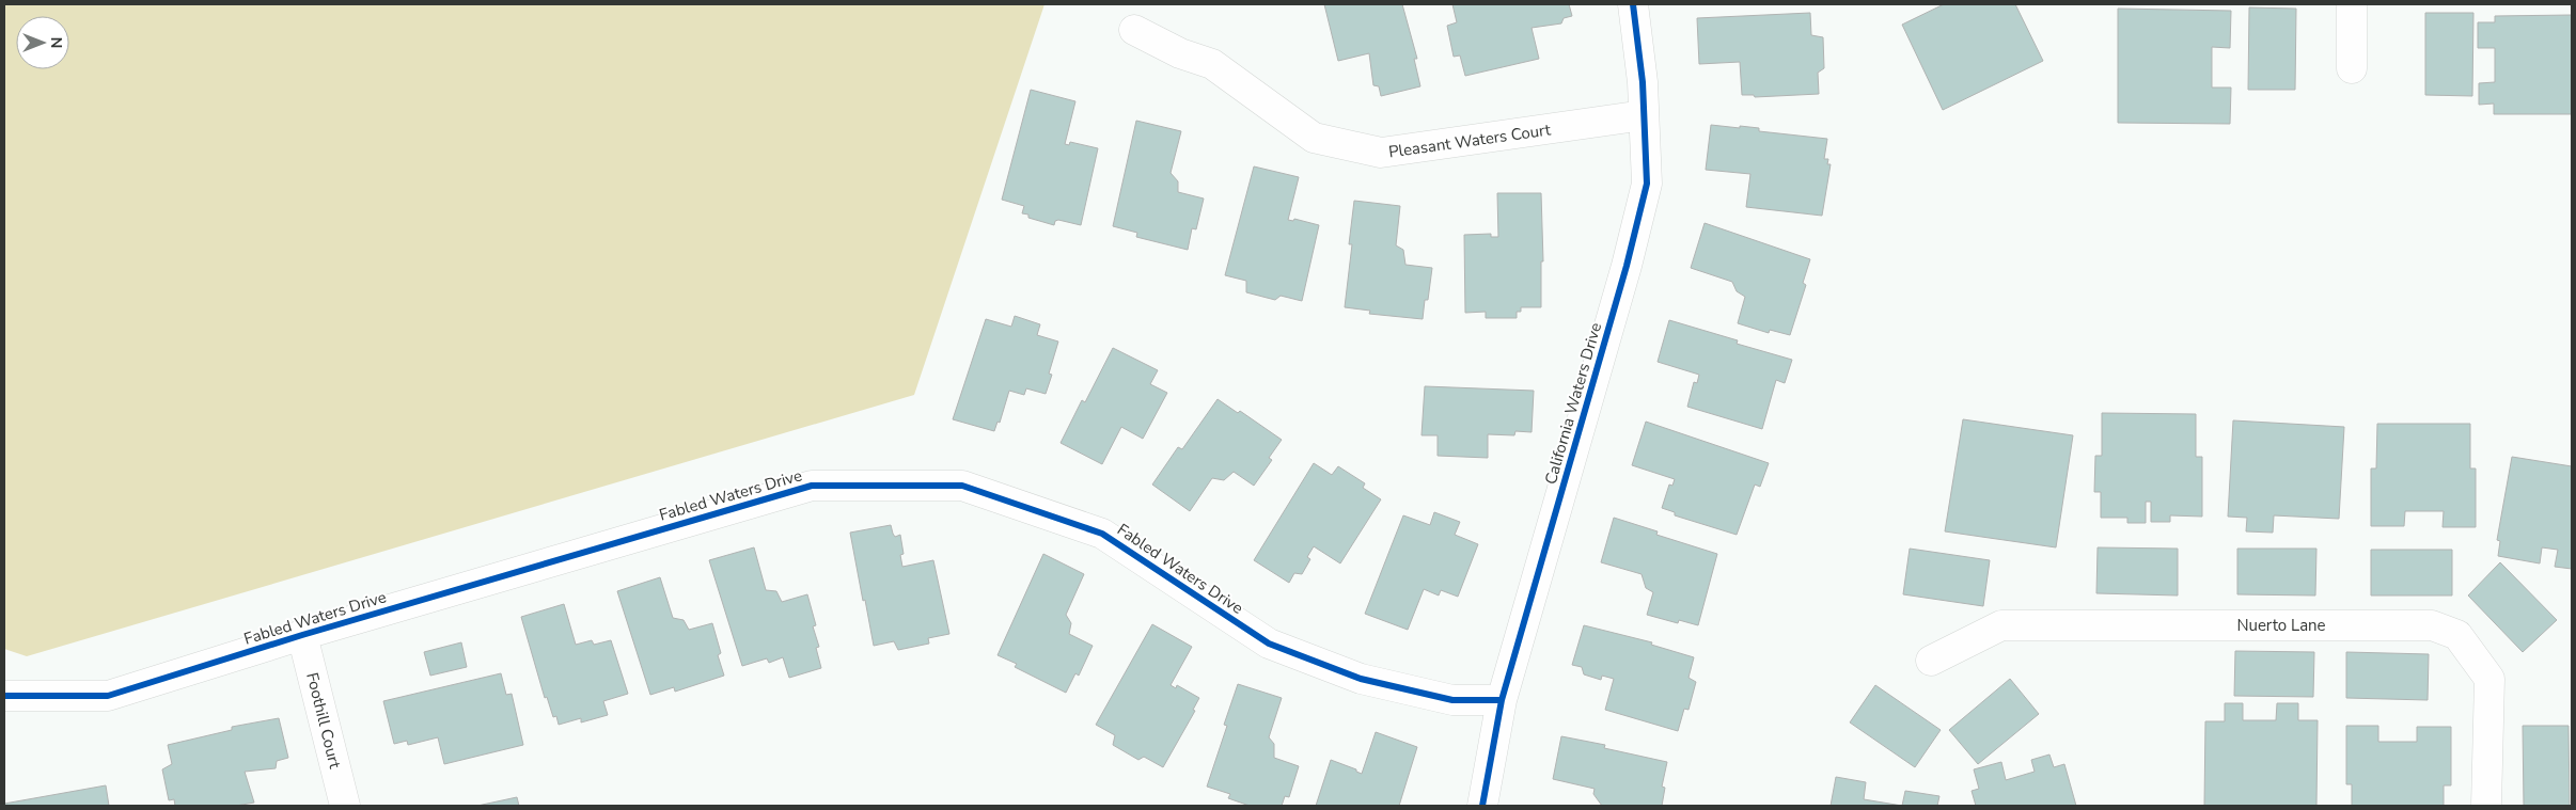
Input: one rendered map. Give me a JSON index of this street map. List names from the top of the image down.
{
  "streets": {
    "street": [
      "Pleasant Waters Court",
      "California Waters Drive",
      "Fabled Waters Drive",
      "Nuerto Lane",
      "Foothill Court"
    ]
  },
  "crossings": [
    ["Pleasant Waters Court", "California Waters Drive"],
    ["California Waters Drive", "Fabled Waters Drive"],
    ["Fabled Waters Drive", "Foothill Court"]
  ],
  "north": "right"
}
